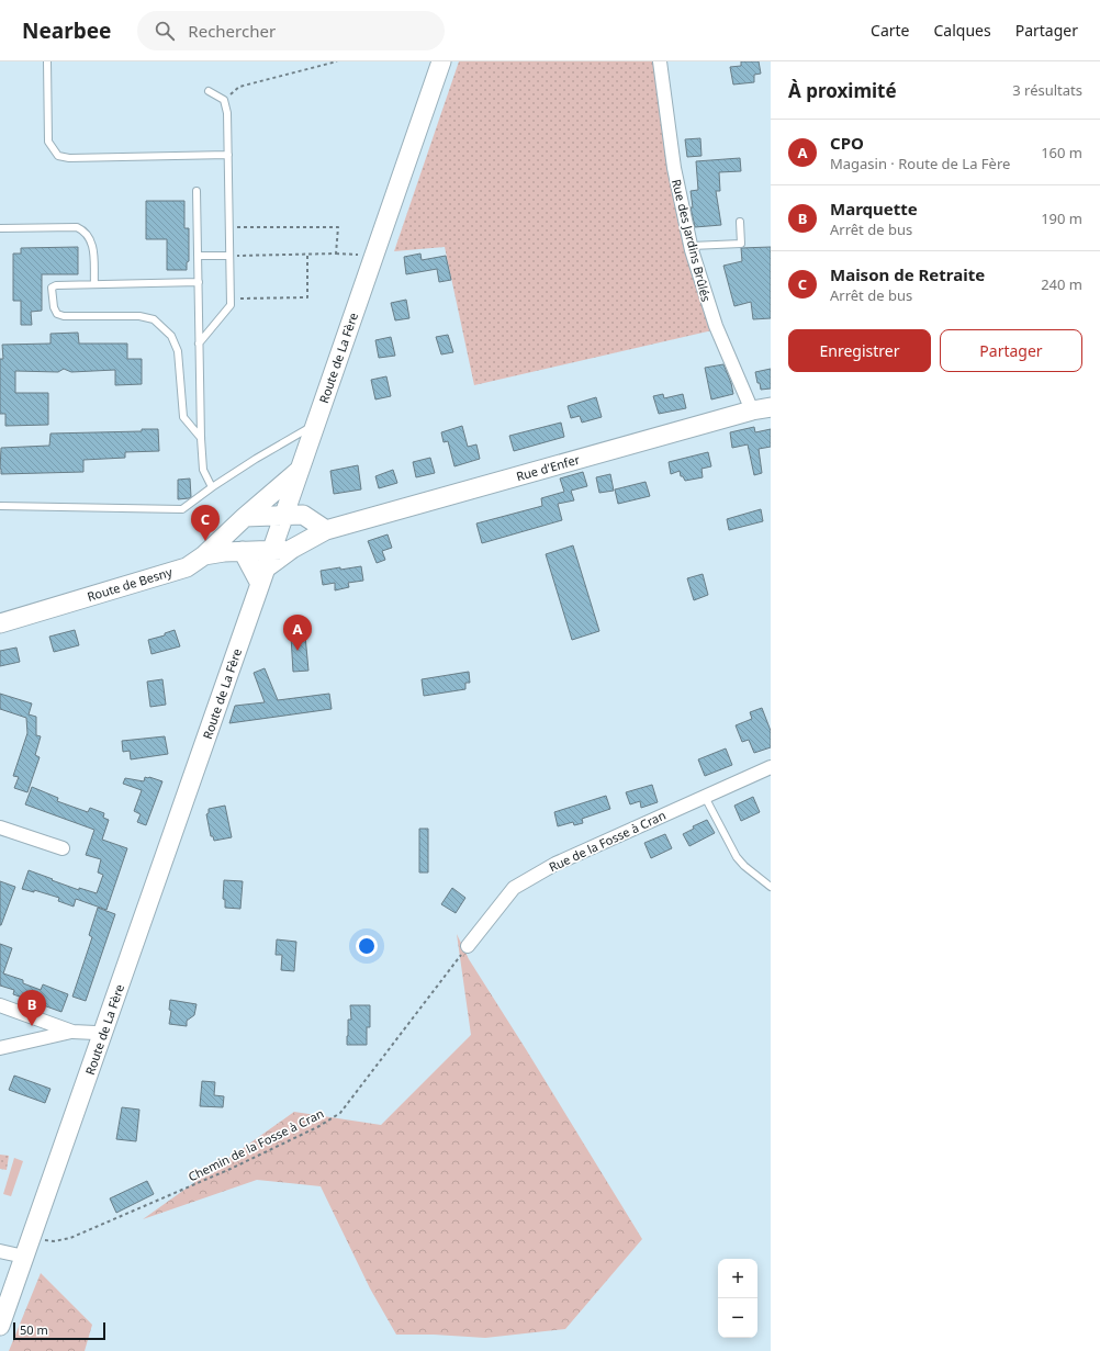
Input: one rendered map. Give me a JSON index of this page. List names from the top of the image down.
{
  "streets": {
    "main road": ["Route de La Fère", "Rue d'Enfer", "Route de Besny"],
    "street": ["Rue des Jardins Brûlés", "Rue de la Fosse à Cran"],
    "path": ["Chemin de la Fosse à Cran"]
  },
  "crossings": [
    ["Rue des Jardins Brûlés", "Rue d'Enfer"],
    ["Route de La Fère", "Rue d'Enfer"],
    ["Route de La Fère", "Route de Besny"],
    ["Route de La Fère", "Chemin de la Fosse à Cran"],
    ["Rue de la Fosse à Cran", "Chemin de la Fosse à Cran"]
  ],
  "scale_bar": "50 m",
  "page": {
    "header": "Nearbee",
    "search": "Rechercher",
    "nav": ["Carte", "Calques", "Partager"],
    "heading": ["À proximité", "3 résultats"],
    "list": [
      {
        "mark": "A",
        "name": "CPO",
        "note": "Magasin · Route de La Fère",
        "value": "160 m"
      },
      {
        "mark": "B",
        "name": "Marquette",
        "note": "Arrêt de bus",
        "value": "190 m"
      },
      {
        "mark": "C",
        "name": "Maison de Retraite",
        "note": "Arrêt de bus",
        "value": "240 m"
      }
    ],
    "buttons": ["Enregistrer", "Partager"],
    "pins": ["C", "A", "B"],
    "map_buttons": ["+", "−"],
    "scale": "50 m"
  }
}
